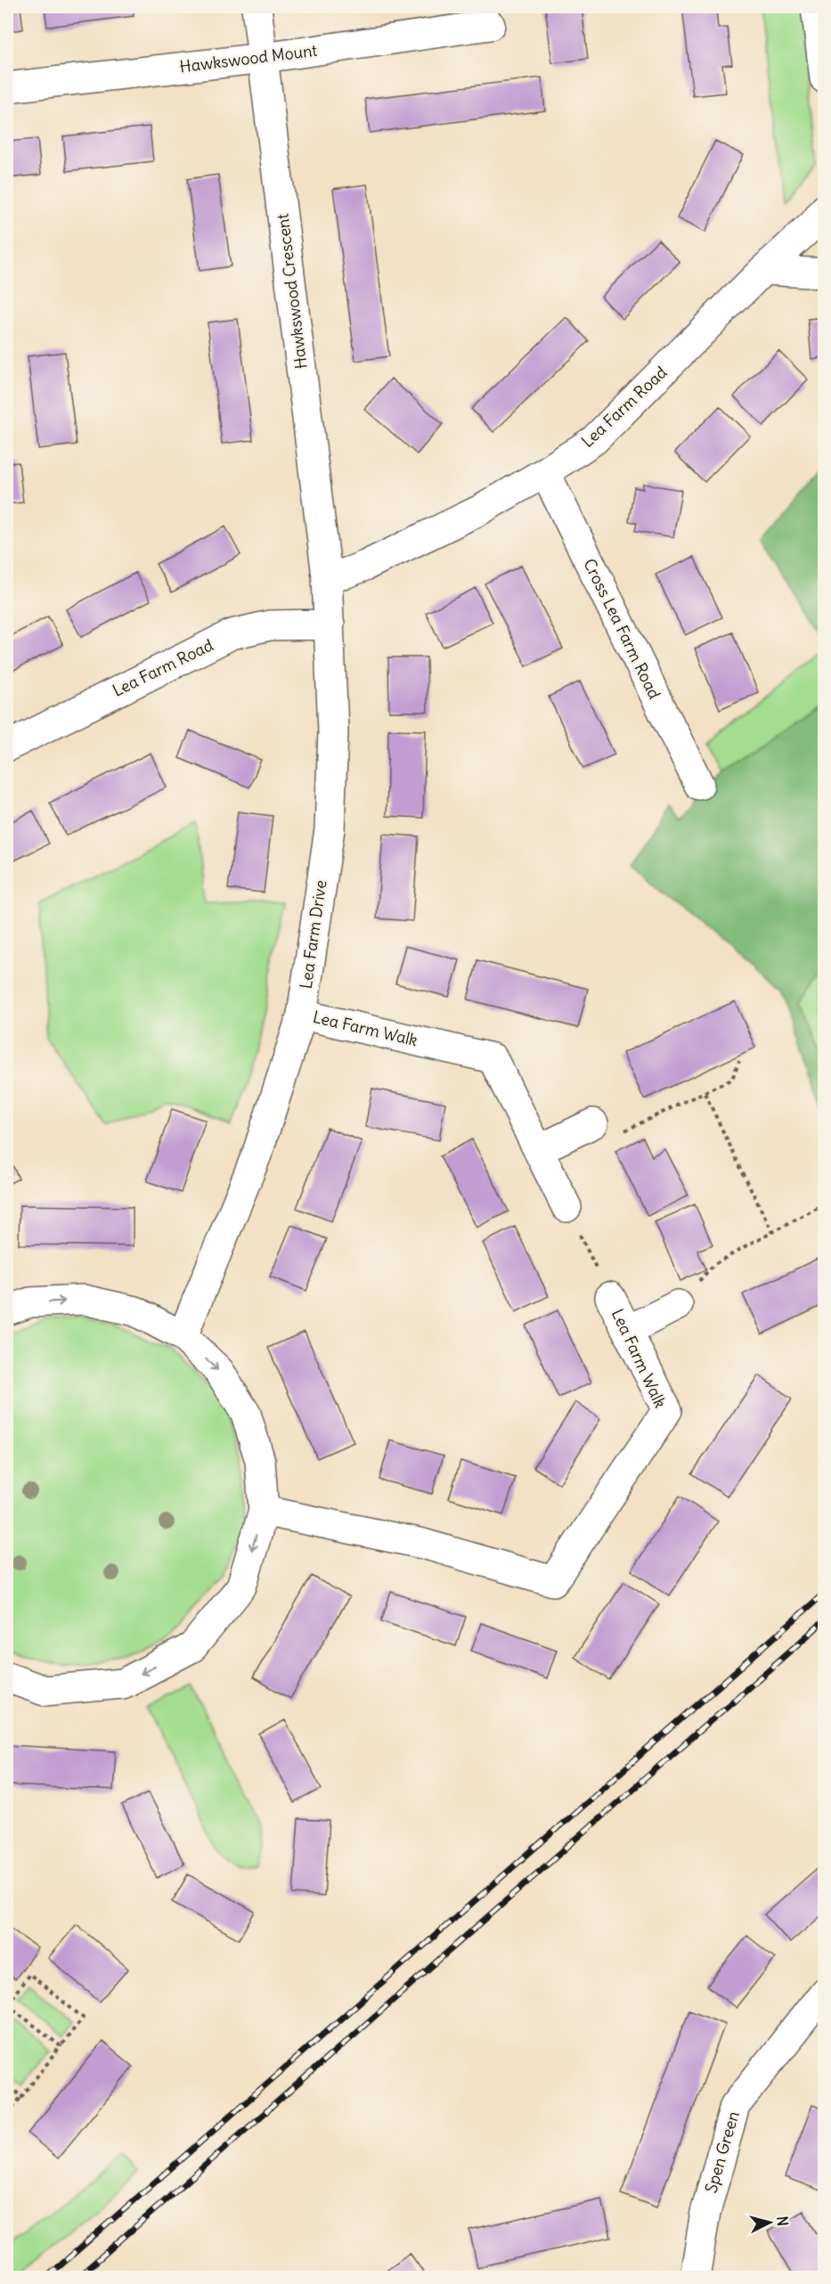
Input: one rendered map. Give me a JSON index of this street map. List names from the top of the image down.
{
  "streets": {
    "street": [
      "Hawkswood Mount",
      "Hawkswood Crescent",
      "Lea Farm Road",
      "Cross Lea Farm Road",
      "Lea Farm Drive",
      "Lea Farm Walk",
      "Spen Green"
    ]
  },
  "crossings": [
    ["Hawkswood Mount", "Hawkswood Crescent"],
    ["Hawkswood Crescent", "Lea Farm Road"],
    ["Hawkswood Crescent", "Lea Farm Drive"],
    ["Lea Farm Road", "Cross Lea Farm Road"],
    ["Lea Farm Road", "Lea Farm Drive"],
    ["Lea Farm Drive", "Lea Farm Walk"]
  ],
  "north": "right"
}
